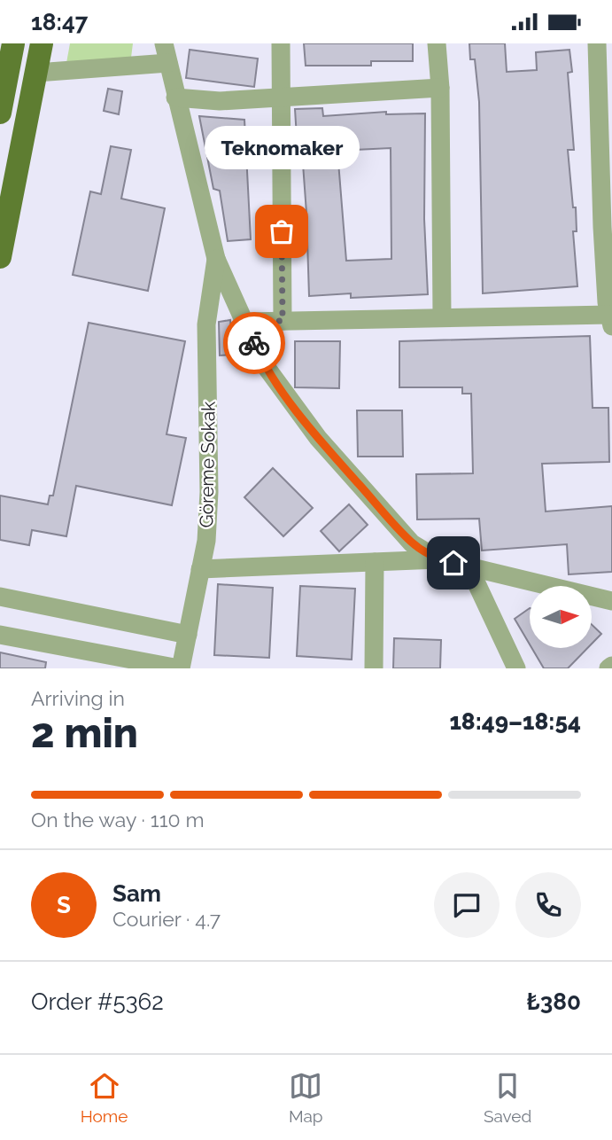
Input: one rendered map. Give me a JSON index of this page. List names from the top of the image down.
{
  "streets": {
    "street": ["Göreme Sokak"]
  },
  "places": ["Teknomaker"],
  "north": "right",
  "page": {
    "status": "18:47",
    "bubble": "Teknomaker",
    "heading": ["2 min", "Arriving in", "18:49–18:54"],
    "panel": [
      "Sam",
      "Courier · 4.7",
      "Order #5362",
      "₺380"
    ],
    "bar": "On the way · 110 m",
    "round": "S",
    "tabs": ["Home", "Map", "Saved"]
  }
}
